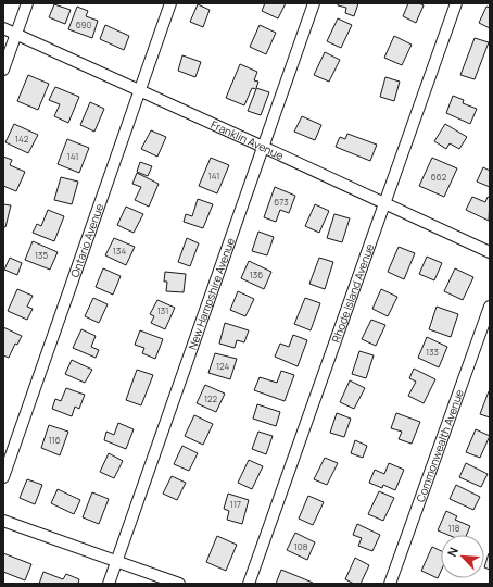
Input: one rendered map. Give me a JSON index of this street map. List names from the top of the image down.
{
  "streets": {
    "street": [
      "Franklin Avenue",
      "Ontario Avenue",
      "New Hampshire Avenue",
      "Rhode Island Avenue",
      "Commonwealth Avenue"
    ]
  },
  "crossings": [
    ["Franklin Avenue", "Ontario Avenue"],
    ["Franklin Avenue", "New Hampshire Avenue"],
    ["Franklin Avenue", "Rhode Island Avenue"]
  ],
  "house_numbers": [
    "690",
    "142",
    "141",
    "141",
    "662",
    "673",
    "134",
    "135",
    "136",
    "131",
    "133",
    "124",
    "122",
    "116",
    "117",
    "118",
    "108"
  ],
  "north": "top left"
}
